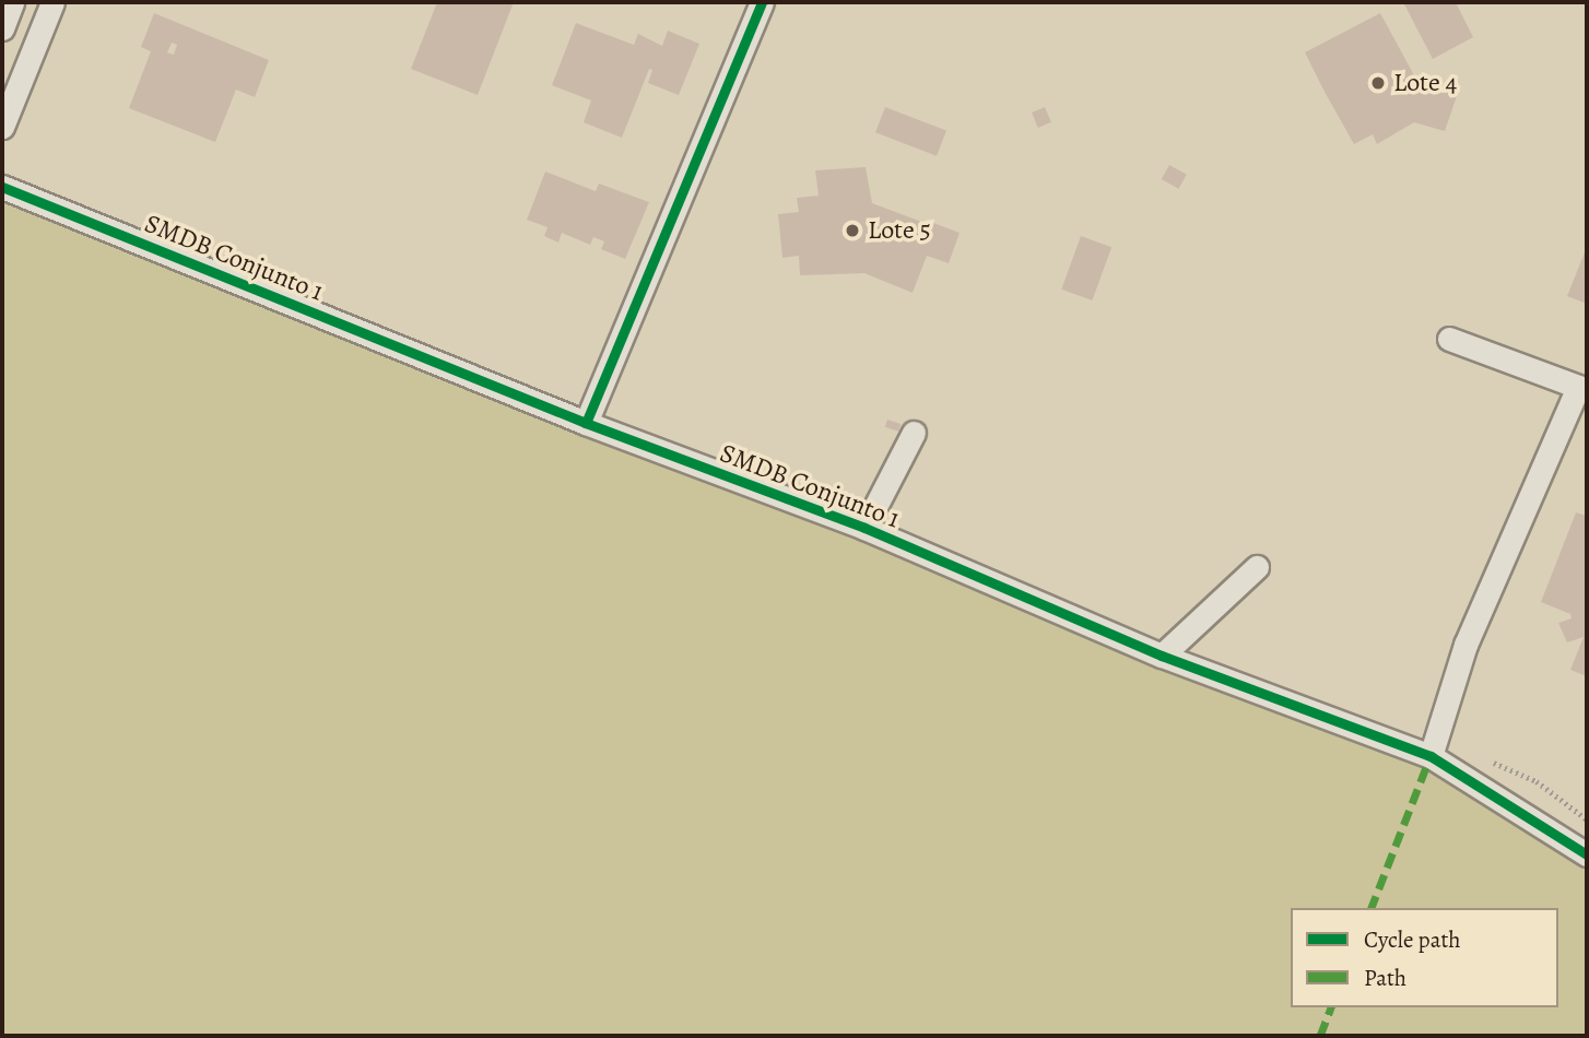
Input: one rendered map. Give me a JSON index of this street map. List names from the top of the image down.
{
  "streets": {
    "street": ["SMDB Conjunto 1"]
  },
  "places": ["Lote 4", "Lote 5"],
  "legend": ["Cycle path", "Path"]
}
